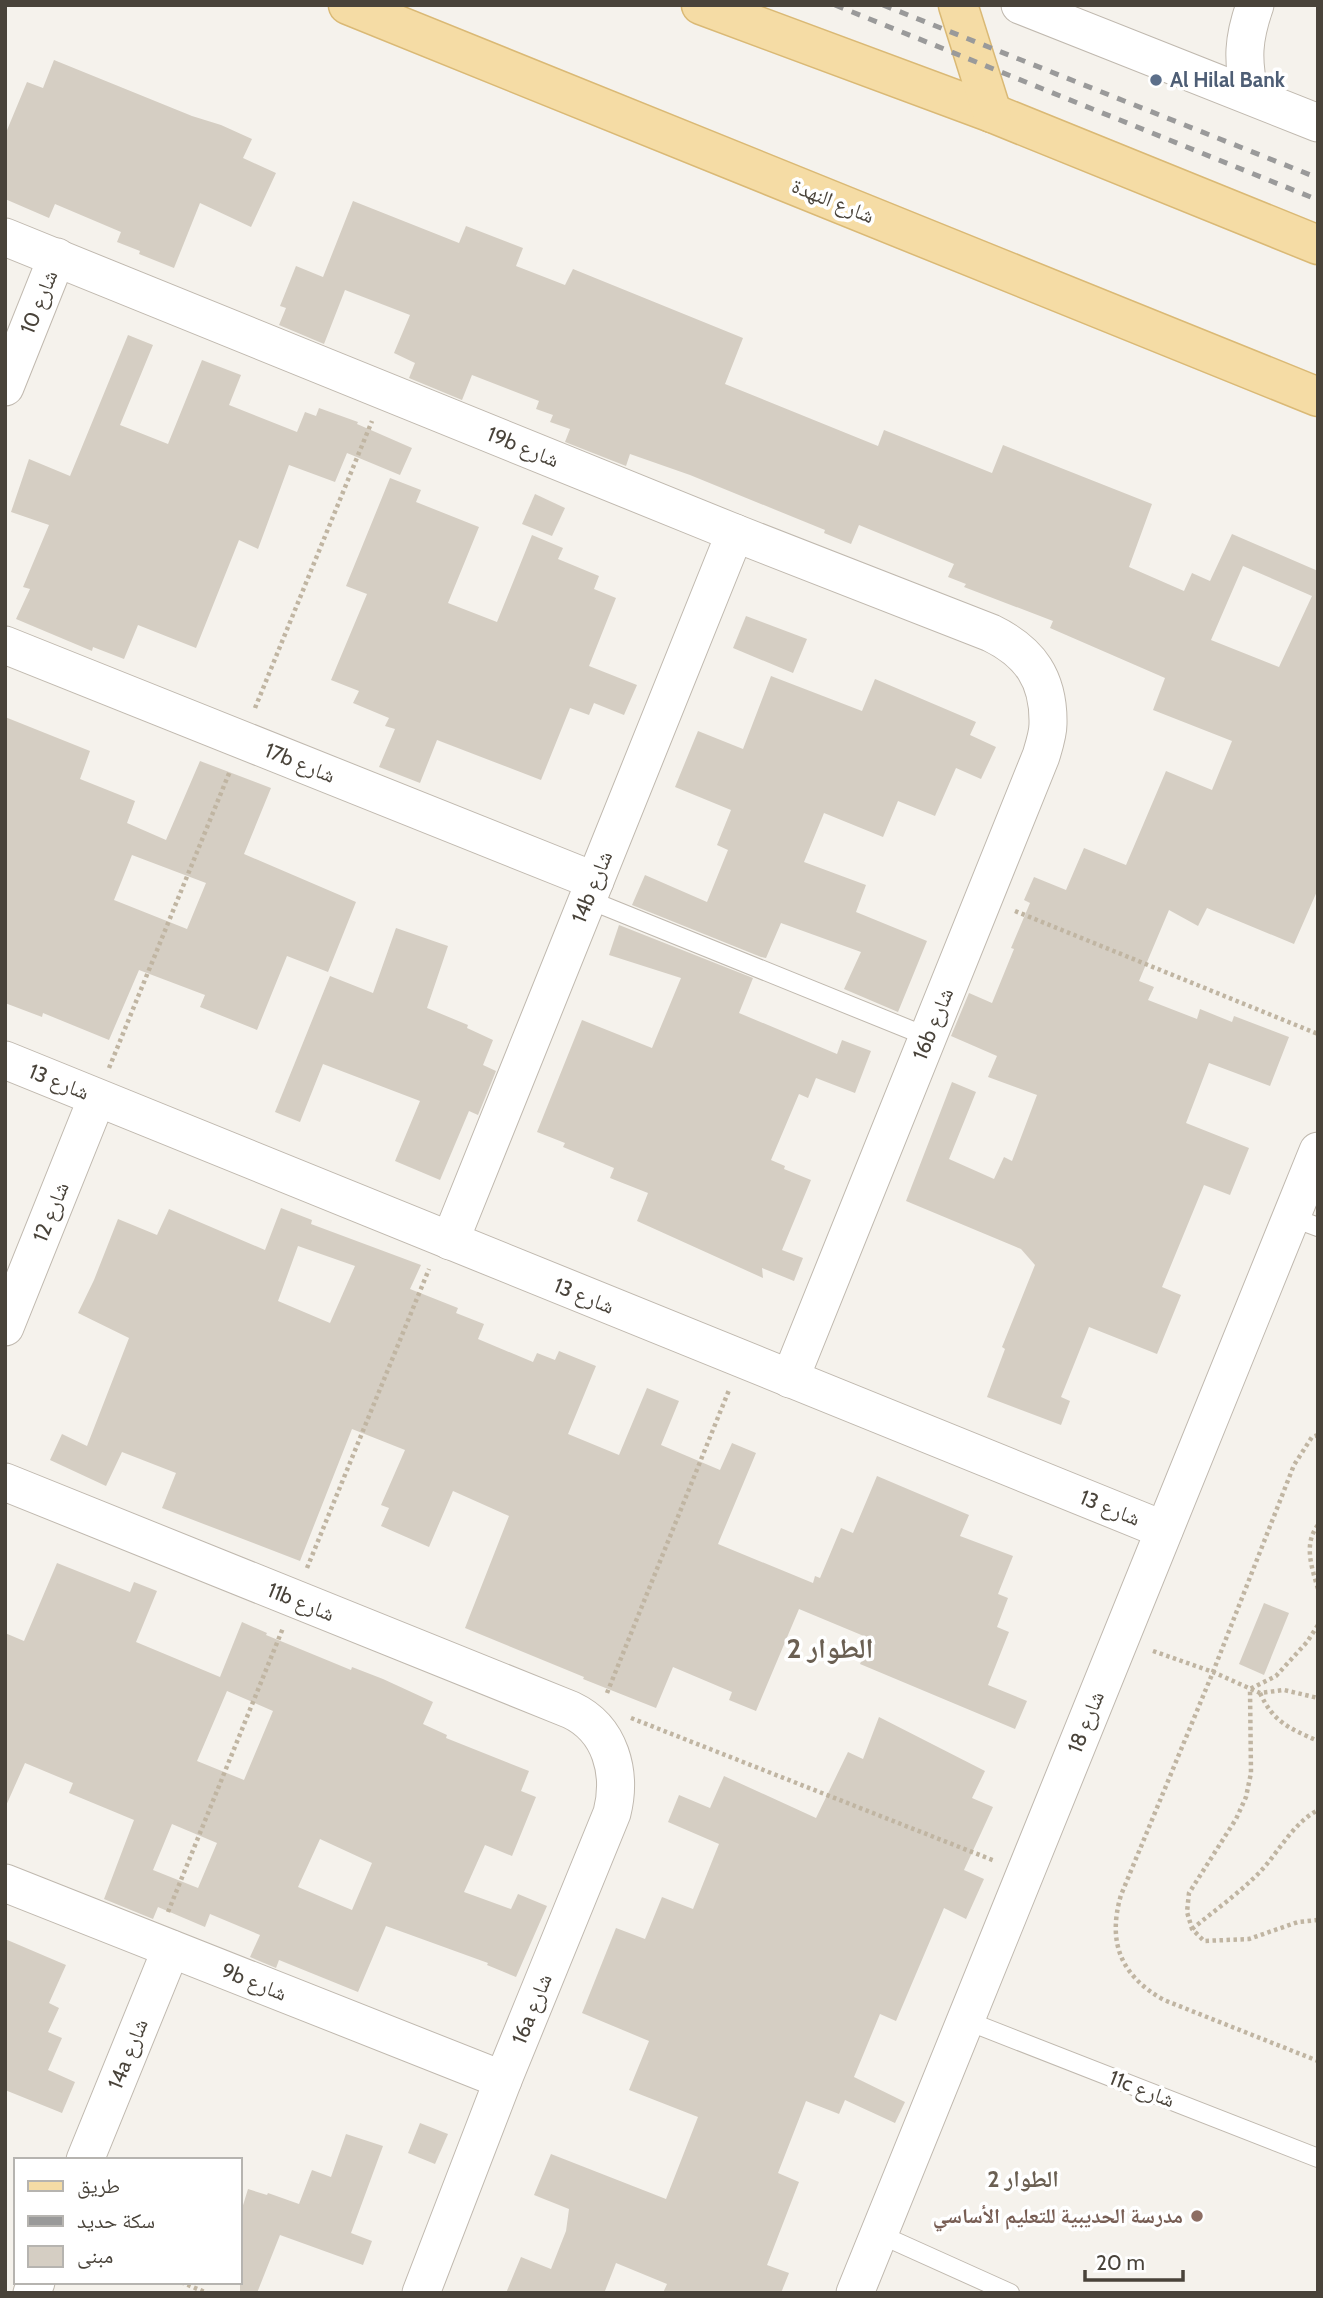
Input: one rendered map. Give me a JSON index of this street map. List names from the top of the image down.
{
  "streets": {
    "main road": ["شارع النهدة"],
    "street": [
      "شارع 10",
      "19b شارع",
      "17b شارع",
      "14b شارع",
      "16b شارع",
      "شارع 13",
      "شارع 12",
      "11b شارع",
      "شارع 18",
      "9b شارع",
      "16a شارع",
      "14a شارع"
    ],
    "lane": ["11c شارع"]
  },
  "crossings": [
    ["شارع 10", "19b شارع"],
    ["19b شارع", "14b شارع"],
    ["19b شارع", "16b شارع"],
    ["17b شارع", "14b شارع"],
    ["14b شارع", "شارع 13"],
    ["16b شارع", "شارع 13"],
    ["شارع 13", "شارع 12"],
    ["شارع 13", "شارع 18"],
    ["11b شارع", "16a شارع"],
    ["شارع 18", "11c شارع"],
    ["9b شارع", "16a شارع"],
    ["9b شارع", "14a شارع"]
  ],
  "districts": ["الطوار 2", "الطوار 2"],
  "places": ["Al Hilal Bank", "مدرسة الحديبية للتعليم الأساسي"],
  "legend": ["طريق", "سكة حديد", "مبنى"],
  "scale_bar": "20 m"
}
